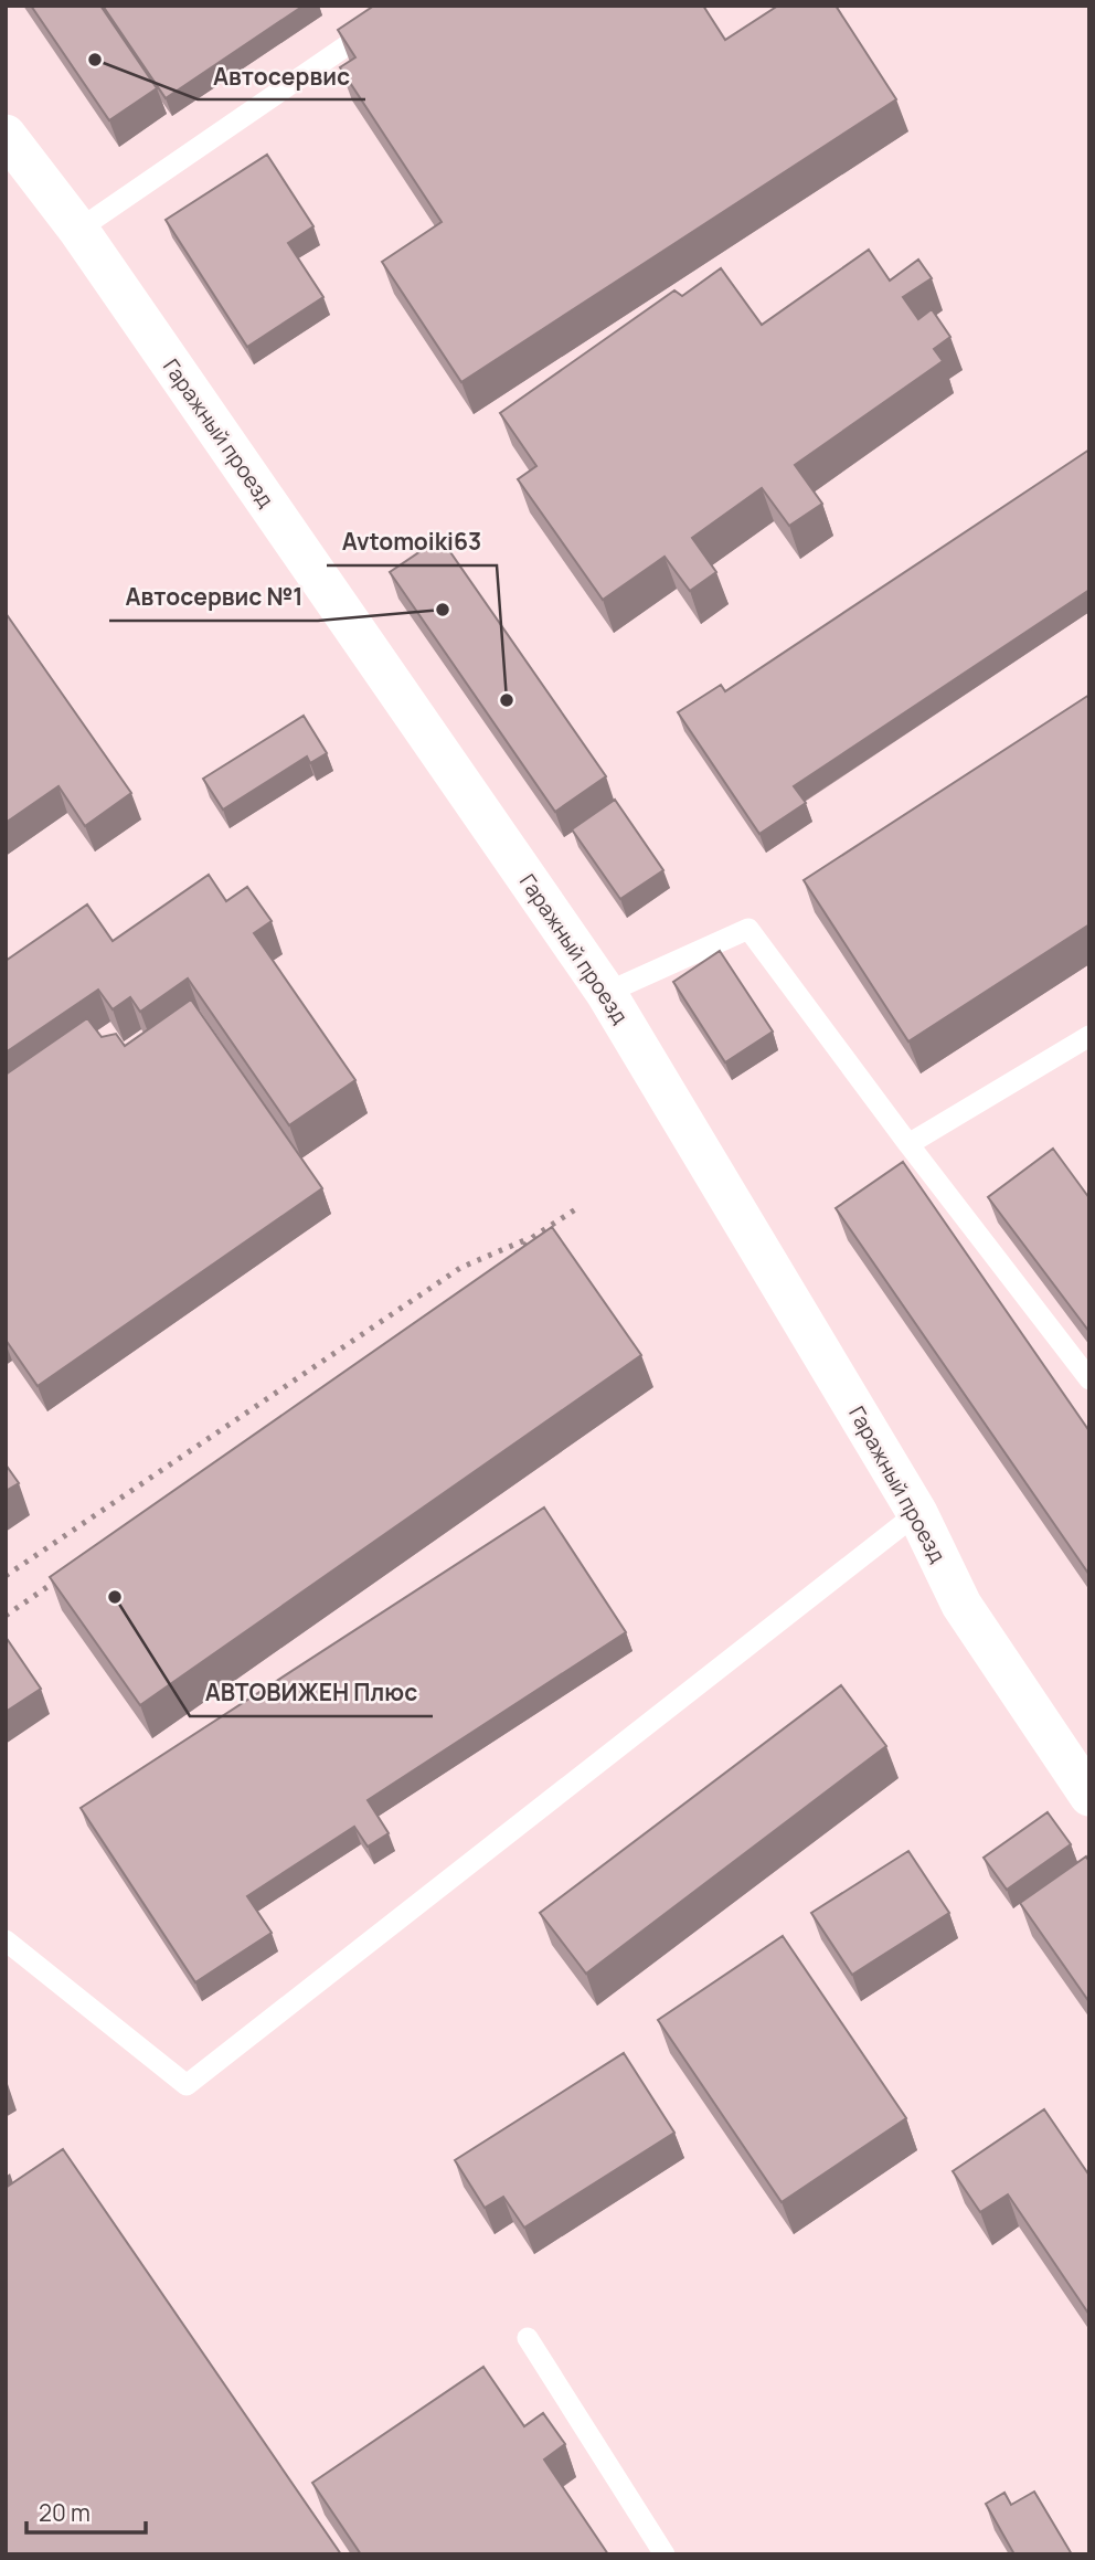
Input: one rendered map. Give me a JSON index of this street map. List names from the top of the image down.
{
  "streets": {
    "street": ["Гаражный проезд"]
  },
  "places": [
    "Автосервис",
    "Автосервис №1",
    "Avtomoiki63",
    "АВТОВИЖЕН Плюс"
  ],
  "scale_bar": "20 m"
}
